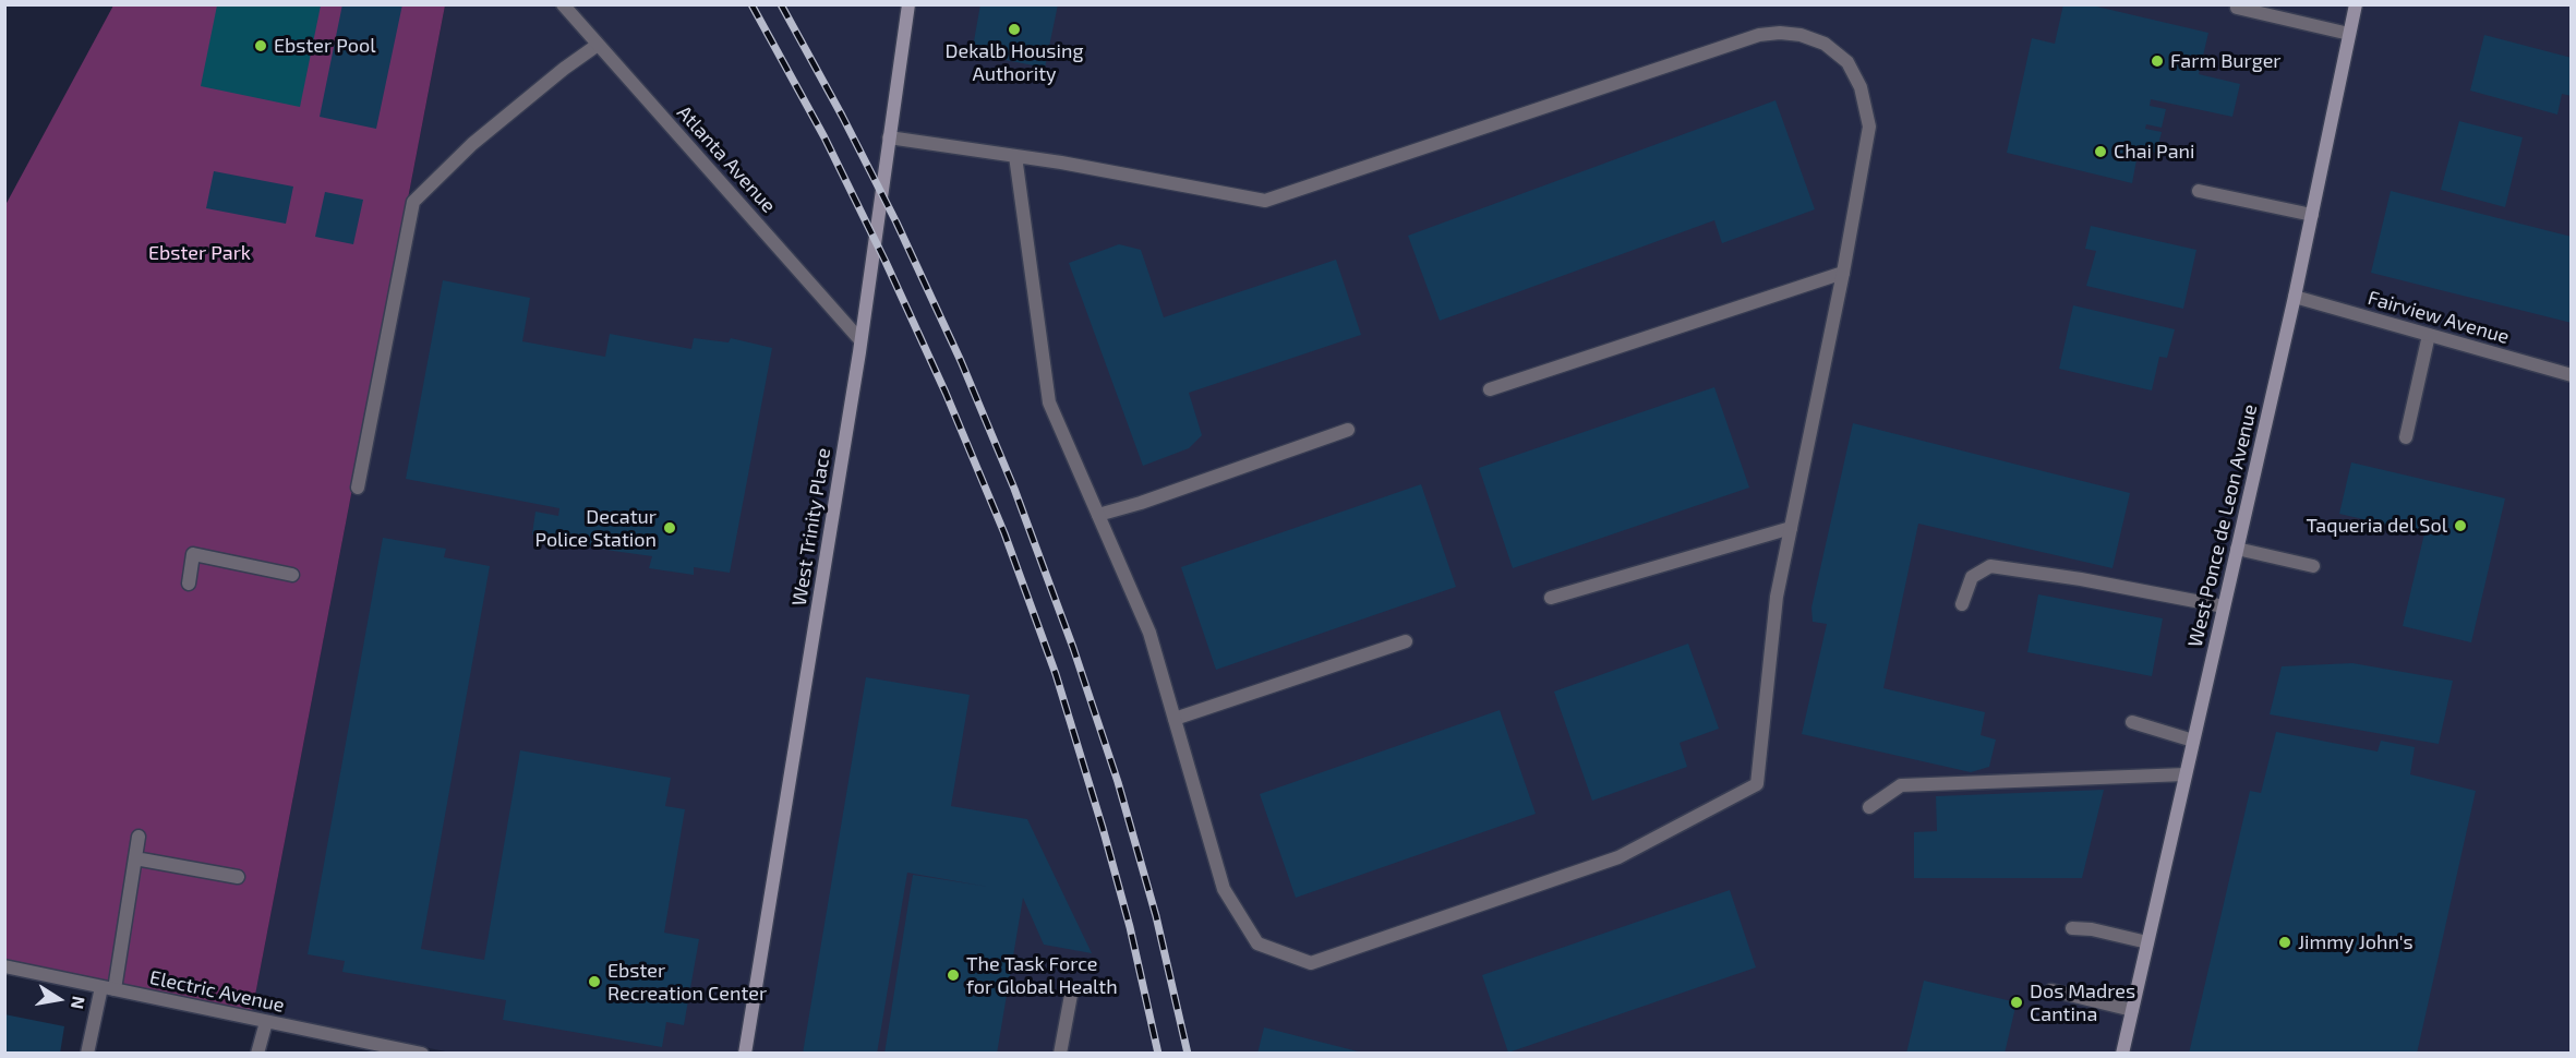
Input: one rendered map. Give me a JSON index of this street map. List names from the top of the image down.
{
  "streets": {
    "main road": ["West Ponce de Leon Avenue", "West Trinity Place"],
    "street": ["Atlanta Avenue", "Fairview Avenue", "Electric Avenue"]
  },
  "crossings": [
    ["Atlanta Avenue", "West Trinity Place"],
    ["Fairview Avenue", "West Ponce de Leon Avenue"]
  ],
  "parks": ["Ebster Park"],
  "places": [
    "Dekalb Housing Authority",
    "Ebster Pool",
    "Farm Burger",
    "Chai Pani",
    "Taqueria del Sol",
    "Decatur Police Station",
    "Jimmy John's",
    "The Task Force for Global Health",
    "Ebster Recreation Center",
    "Dos Madres Cantina"
  ],
  "north": "right"
}
